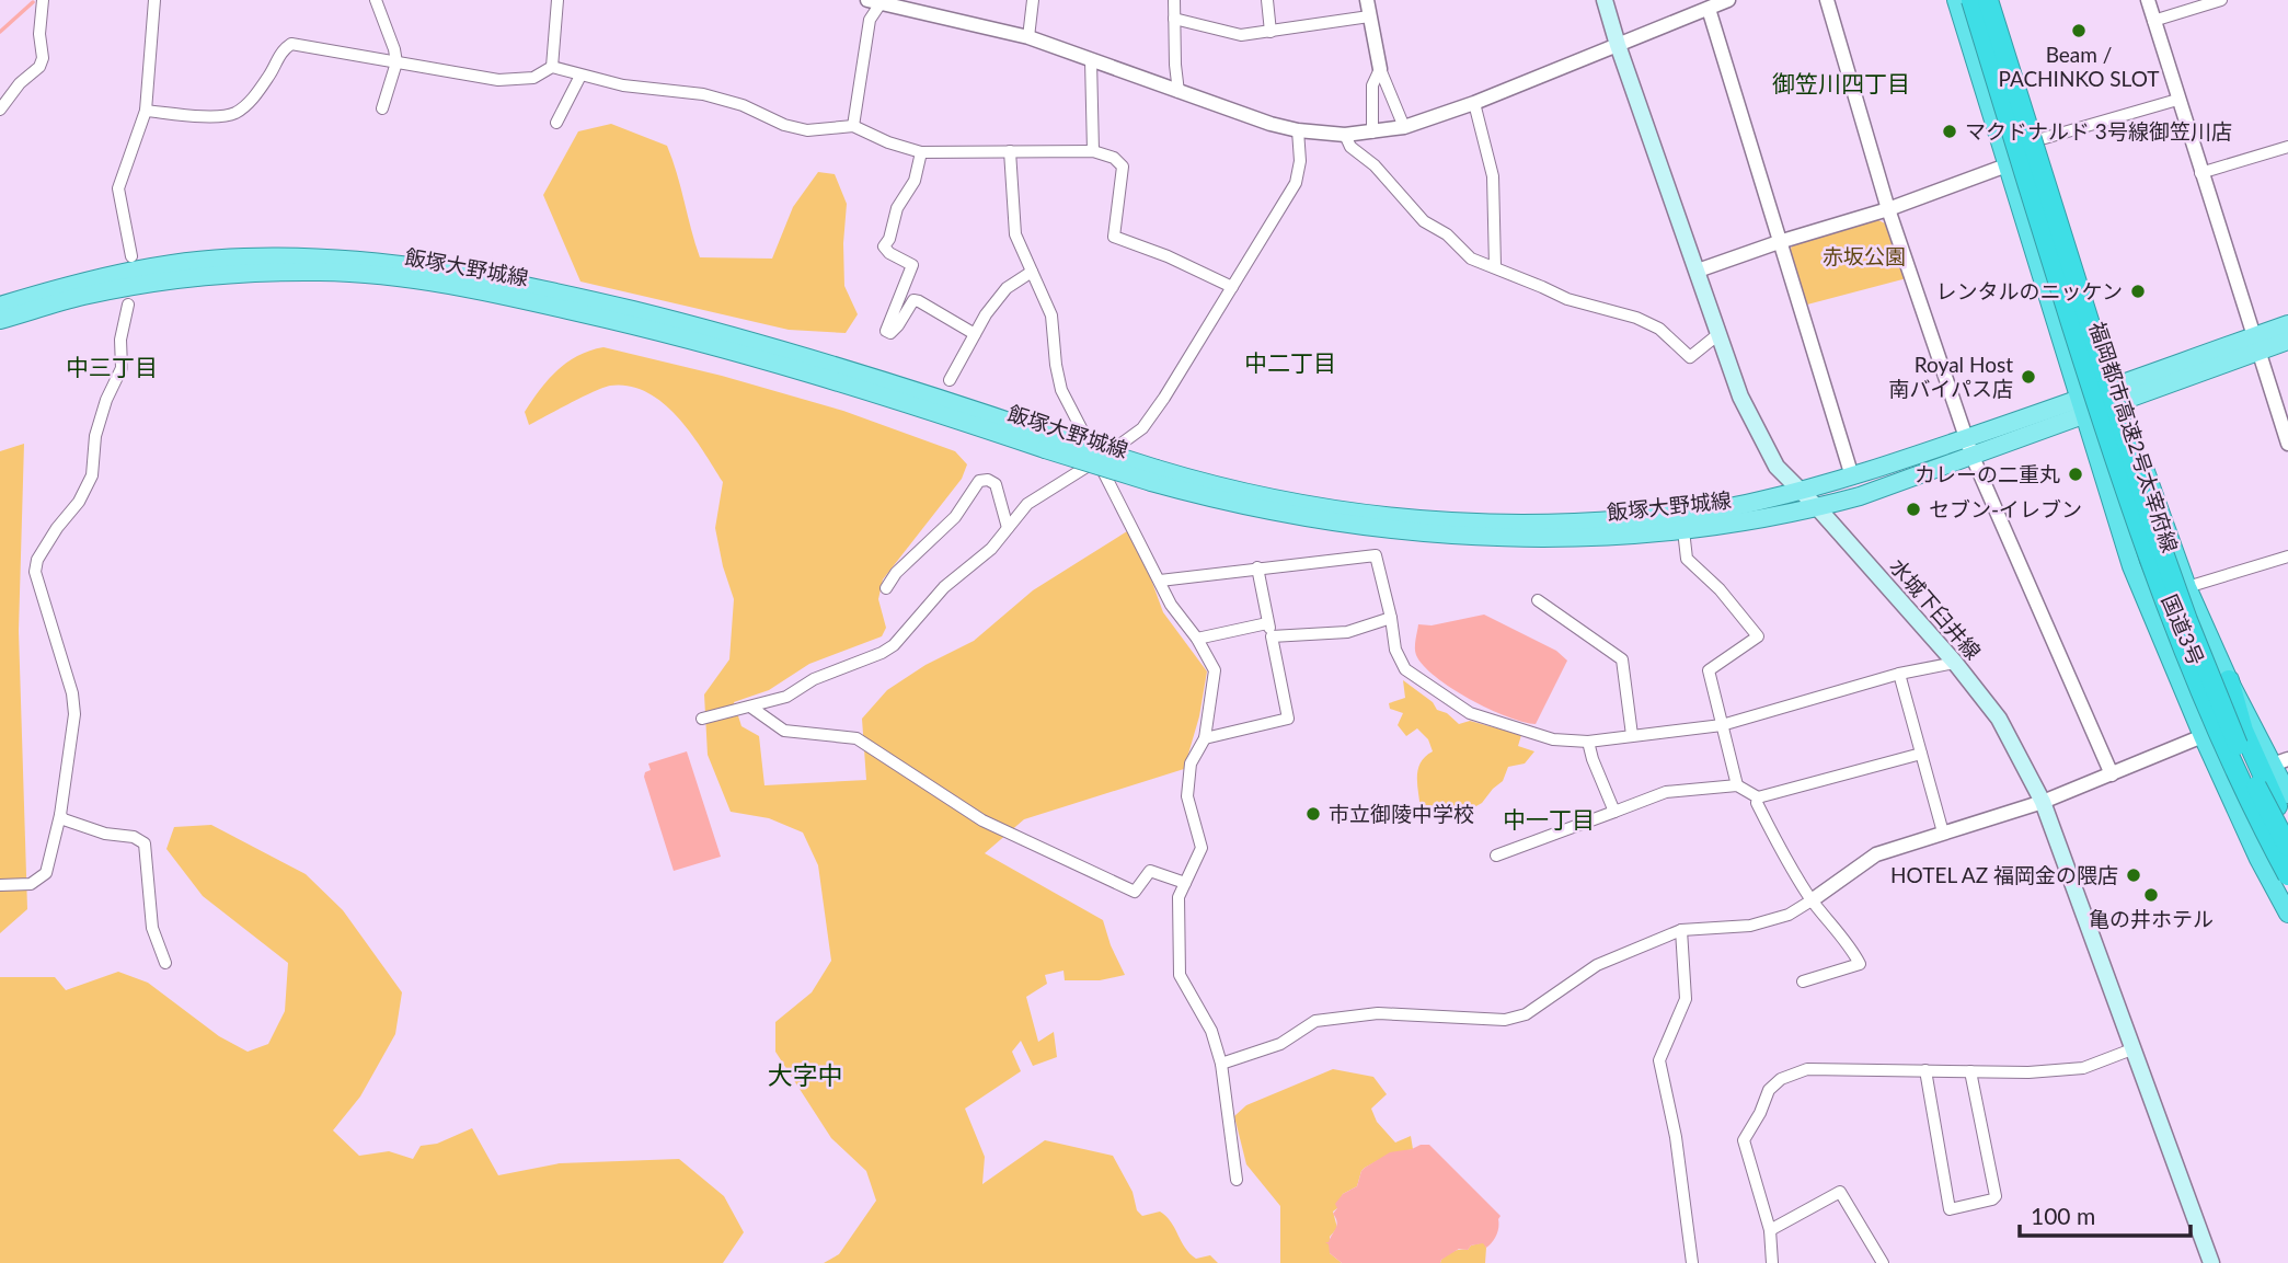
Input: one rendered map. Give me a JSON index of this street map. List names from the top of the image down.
{
  "streets": {
    "highway": ["福岡都市高速2号太宰府線", "国道3号"],
    "main road": ["飯塚大野城線", "水城下臼井線"]
  },
  "crossings": [
    ["飯塚大野城線", "水城下臼井線"],
    ["飯塚大野城線", "国道3号"]
  ],
  "districts": [
    "御笠川四丁目",
    "中二丁目",
    "中三丁目",
    "中一丁目",
    "大字中"
  ],
  "parks": ["赤坂公園"],
  "places": [
    "Beam / PACHINKO SLOT",
    "マクドナルド 3号線御笠川店",
    "レンタルのニッケン",
    "Royal Host 南バイパス店",
    "カレーの二重丸",
    "セブン-イレブン",
    "市立御陵中学校",
    "HOTEL AZ 福岡金の隈店",
    "亀の井ホテル"
  ],
  "scale_bar": "100 m"
}
